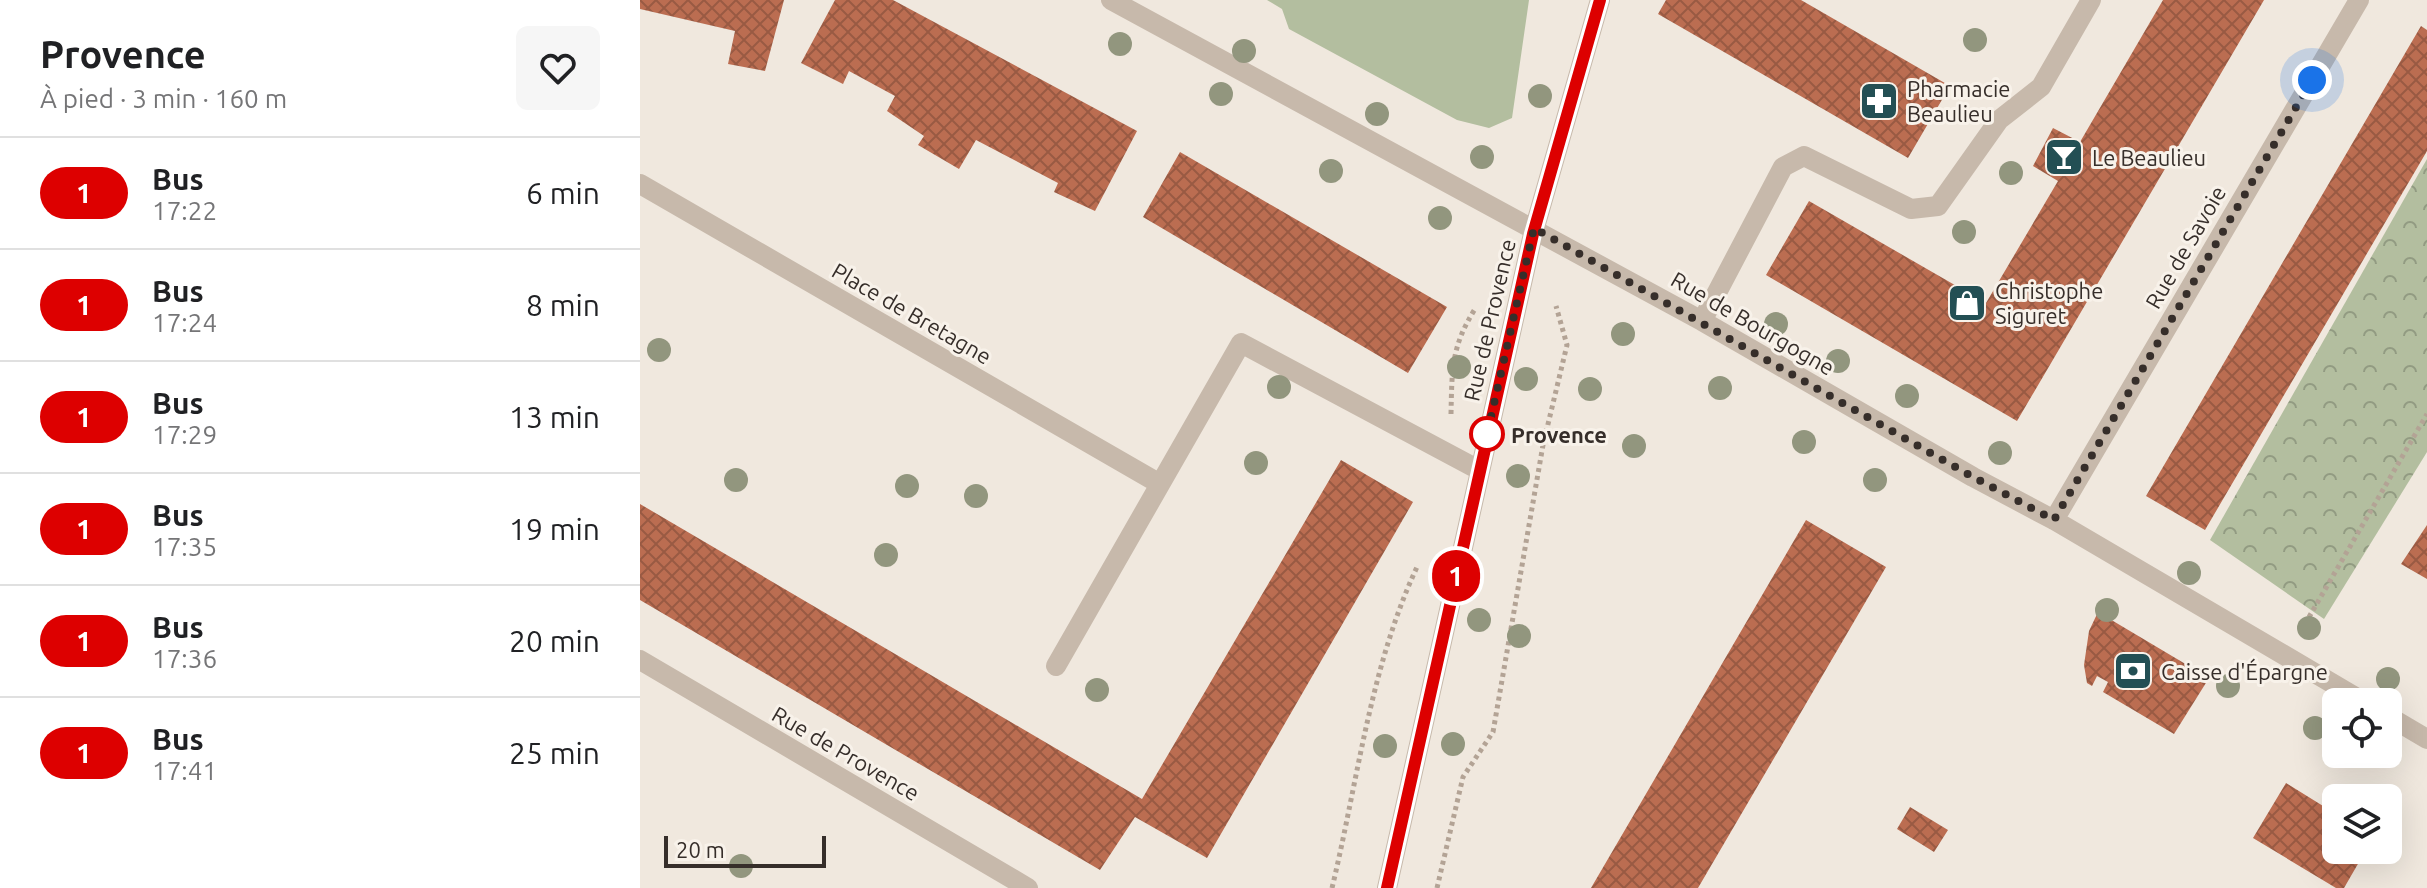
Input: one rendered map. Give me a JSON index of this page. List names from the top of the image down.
{
  "streets": {
    "street": [
      "Rue de Savoie",
      "Place de Bretagne",
      "Rue de Provence",
      "Rue de Bourgogne"
    ]
  },
  "crossings": [
    ["Rue de Savoie", "Rue de Bourgogne"],
    ["Rue de Provence", "Rue de Bourgogne"]
  ],
  "places": {
    "pharmacy": ["Pharmacie Beaulieu"],
    "bar": ["Le Beaulieu"],
    "shop": ["Christophe Siguret"],
    "other": ["Provence"],
    "bank": ["Caisse d'Épargne"]
  },
  "lines": ["bus line 1"],
  "scale_bar": "20 m",
  "page": {
    "heading": ["Provence", "À pied · 3 min · 160 m"],
    "on_map": "1",
    "list": [
      {
        "mark": "1",
        "name": "Bus",
        "note": "17:22",
        "value": "6 min"
      },
      {
        "mark": "1",
        "name": "Bus",
        "note": "17:24",
        "value": "8 min"
      },
      {
        "mark": "1",
        "name": "Bus",
        "note": "17:29",
        "value": "13 min"
      },
      {
        "mark": "1",
        "name": "Bus",
        "note": "17:35",
        "value": "19 min"
      },
      {
        "mark": "1",
        "name": "Bus",
        "note": "17:36",
        "value": "20 min"
      },
      {
        "mark": "1",
        "name": "Bus",
        "note": "17:41",
        "value": "25 min"
      }
    ],
    "scale": "20 m"
  }
}
